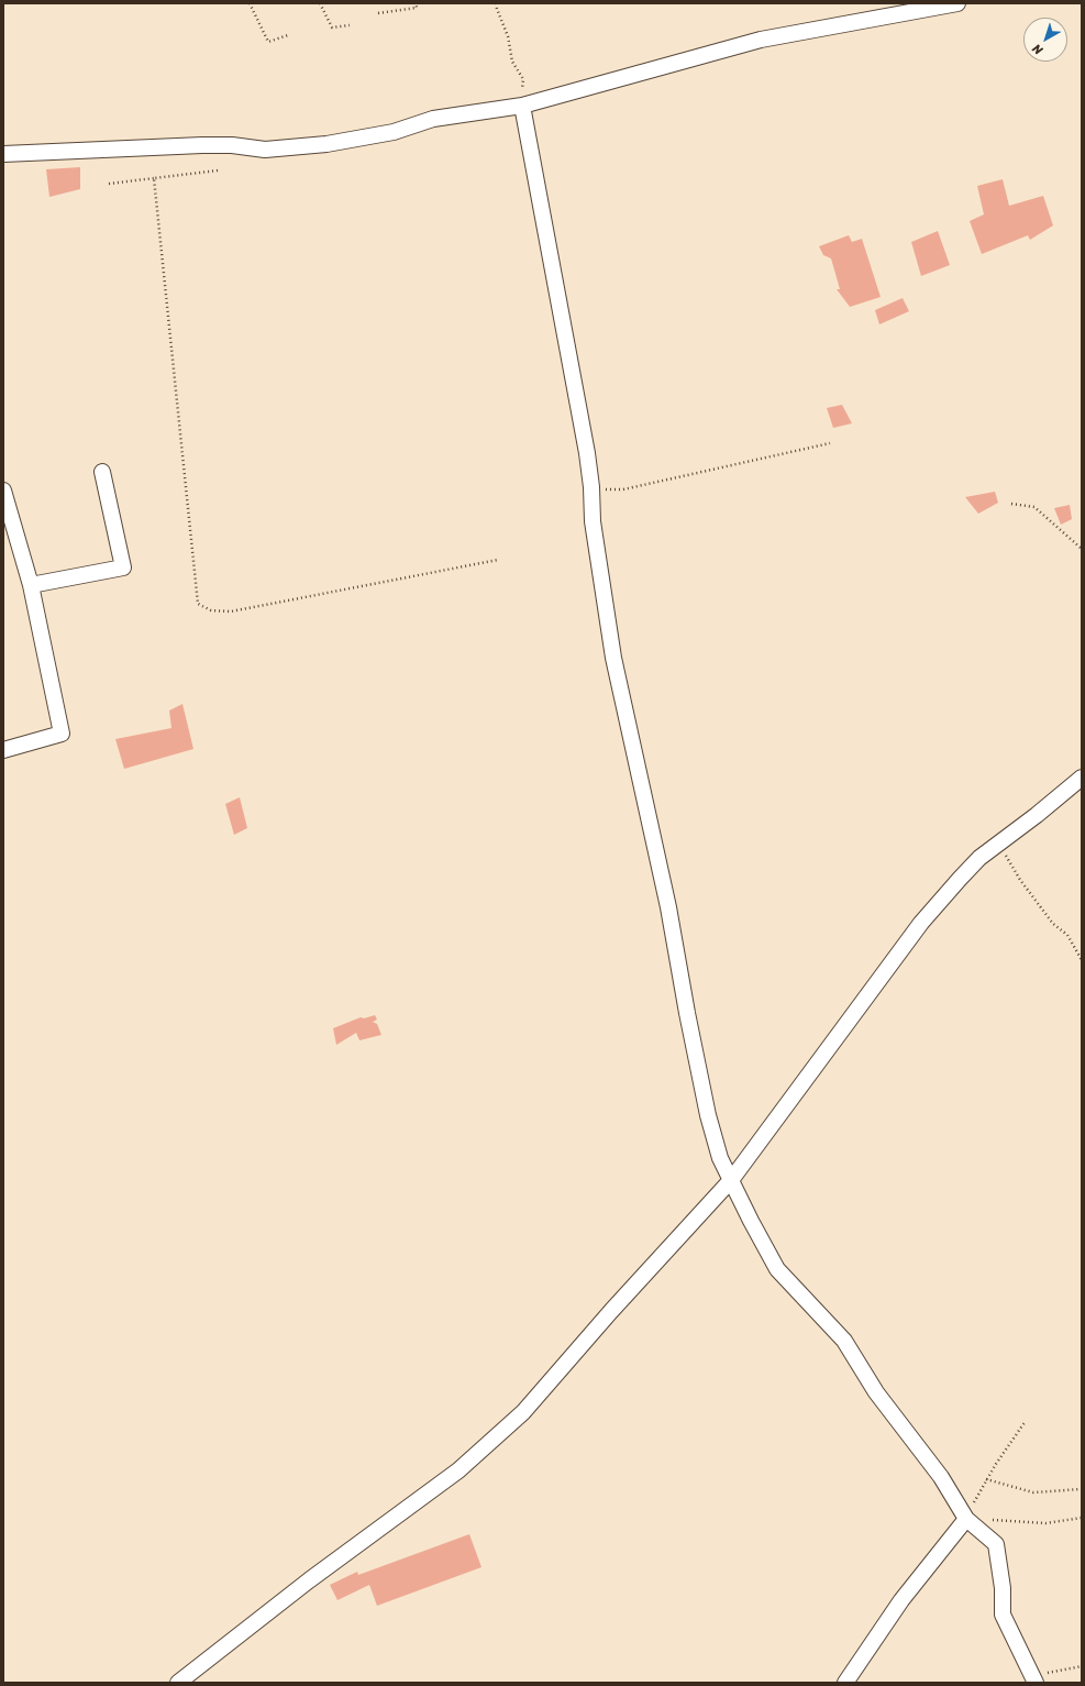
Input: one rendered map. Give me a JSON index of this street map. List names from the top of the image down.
{
  "north": "bottom left"
}
